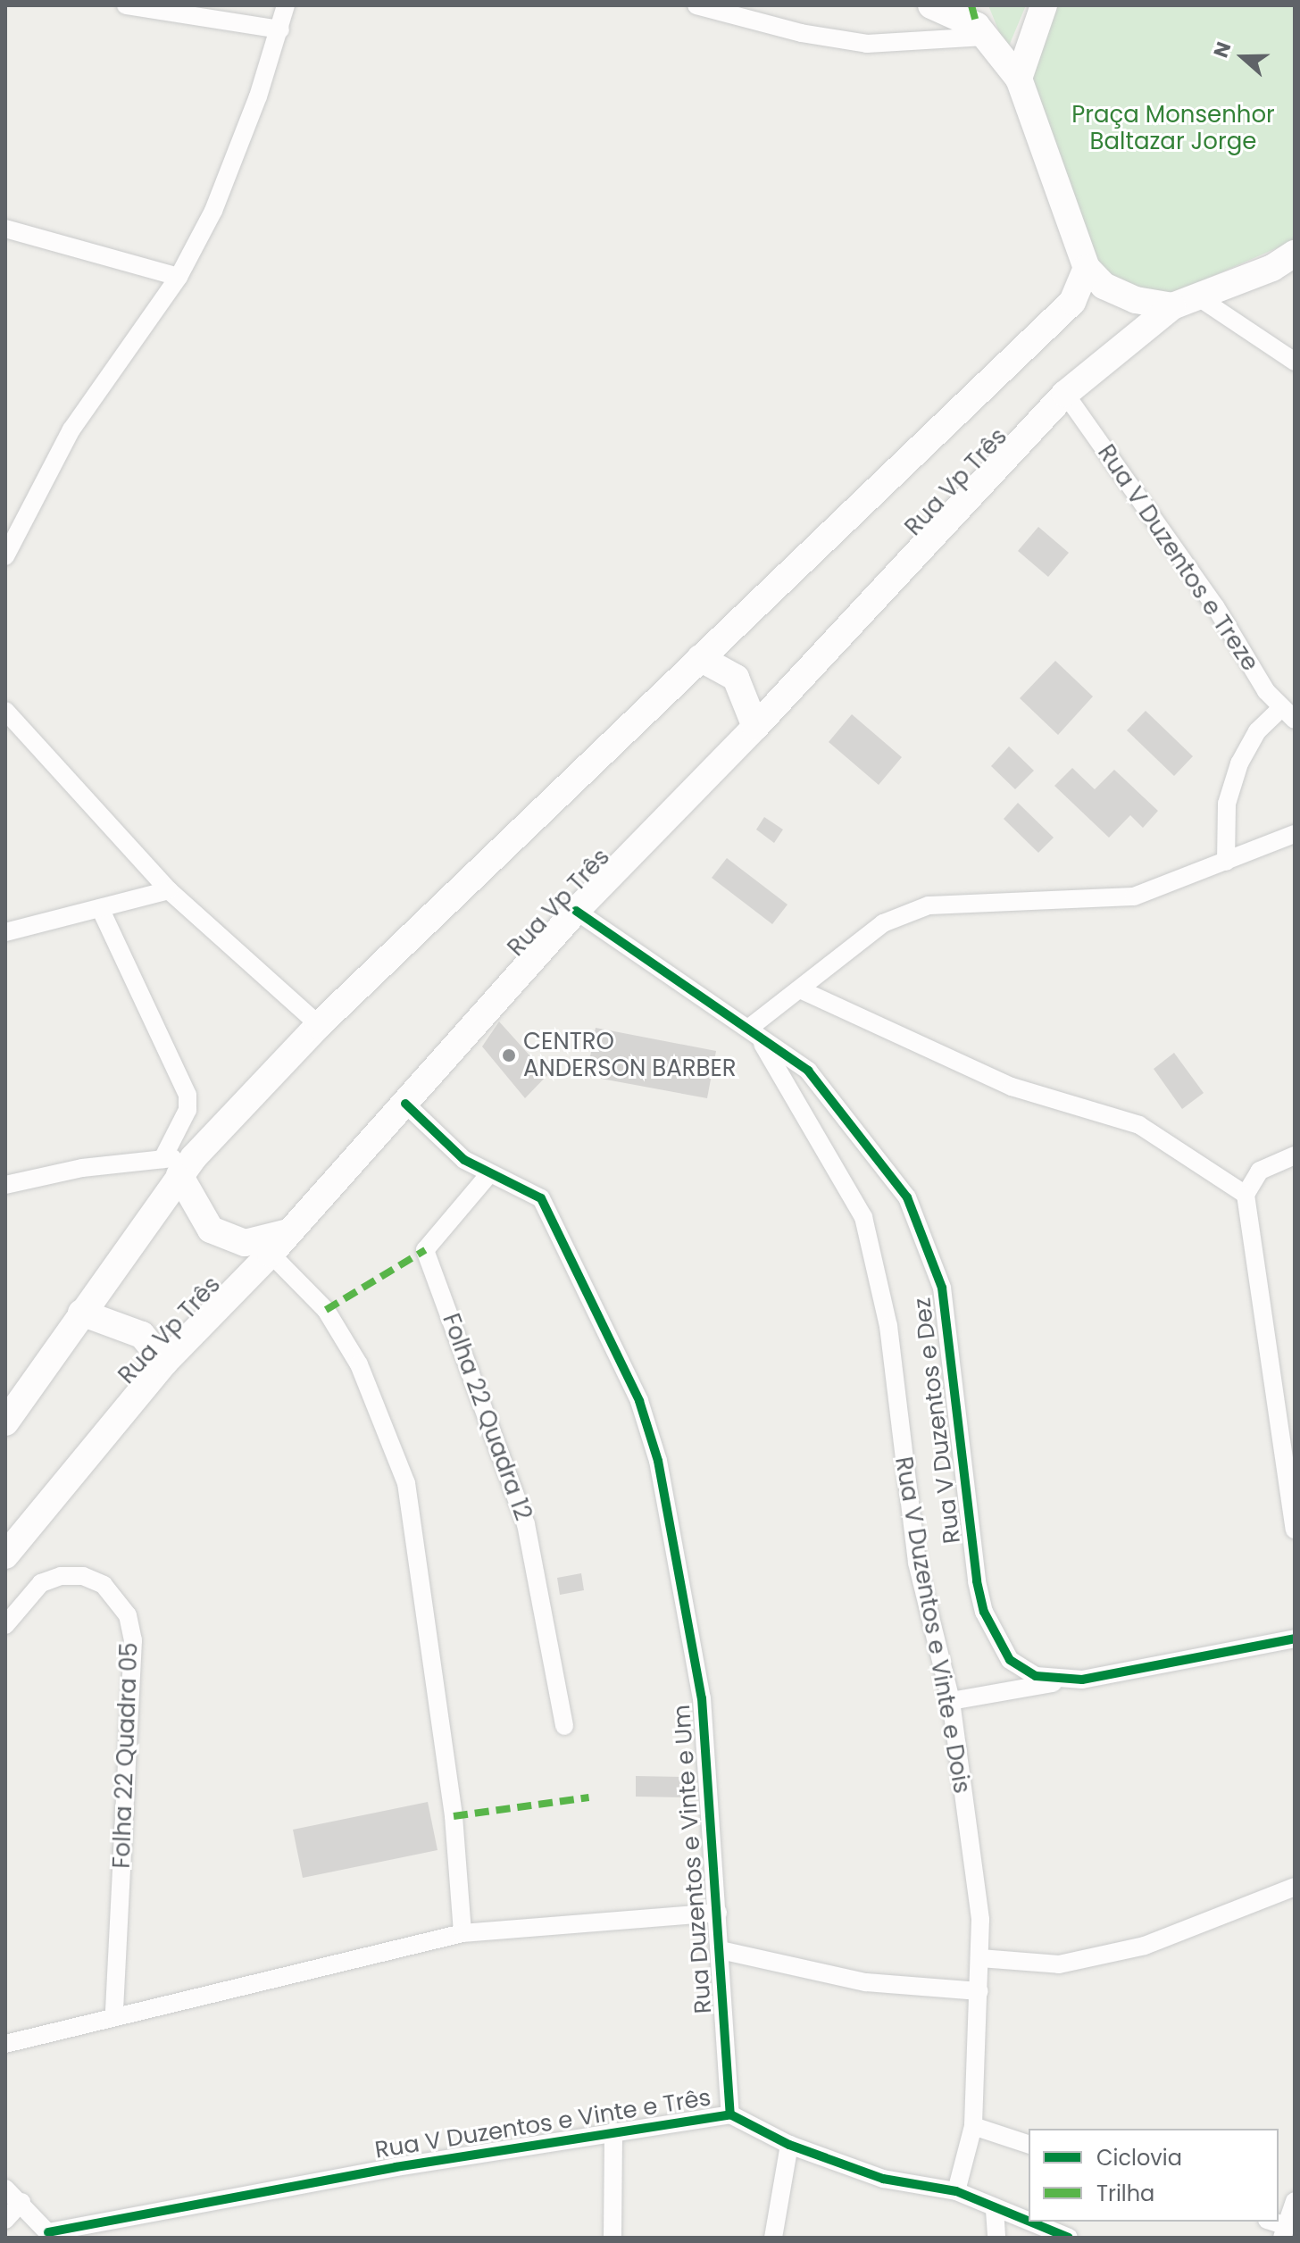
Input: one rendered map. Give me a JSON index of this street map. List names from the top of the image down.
{
  "streets": {
    "main road": ["Rua Vp Três"],
    "street": [
      "Rua V Duzentos e Treze",
      "Folha 22 Quadra 12",
      "Rua V Duzentos e Dez",
      "Rua V Duzentos e Vinte e Dois",
      "Folha 22 Quadra 05",
      "Rua Duzentos e Vinte e Um",
      "Rua V Duzentos e Vinte e Três"
    ]
  },
  "crossings": [
    ["Rua Vp Três", "Rua V Duzentos e Treze"],
    ["Rua Vp Três", "Rua V Duzentos e Dez"],
    ["Rua Vp Três", "Rua Duzentos e Vinte e Um"],
    ["Folha 22 Quadra 12", "Rua Duzentos e Vinte e Um"],
    ["Rua V Duzentos e Dez", "Rua V Duzentos e Vinte e Dois"],
    ["Rua V Duzentos e Vinte e Dois", "Rua Duzentos e Vinte e Um"],
    ["Rua V Duzentos e Vinte e Dois", "Rua V Duzentos e Vinte e Três"],
    ["Folha 22 Quadra 05", "Rua Duzentos e Vinte e Um"],
    ["Rua Duzentos e Vinte e Um", "Rua V Duzentos e Vinte e Três"]
  ],
  "parks": ["Praça Monsenhor Baltazar Jorge"],
  "places": ["CENTRO ANDERSON BARBER"],
  "legend": ["Ciclovia", "Trilha"],
  "north": "left"
}
